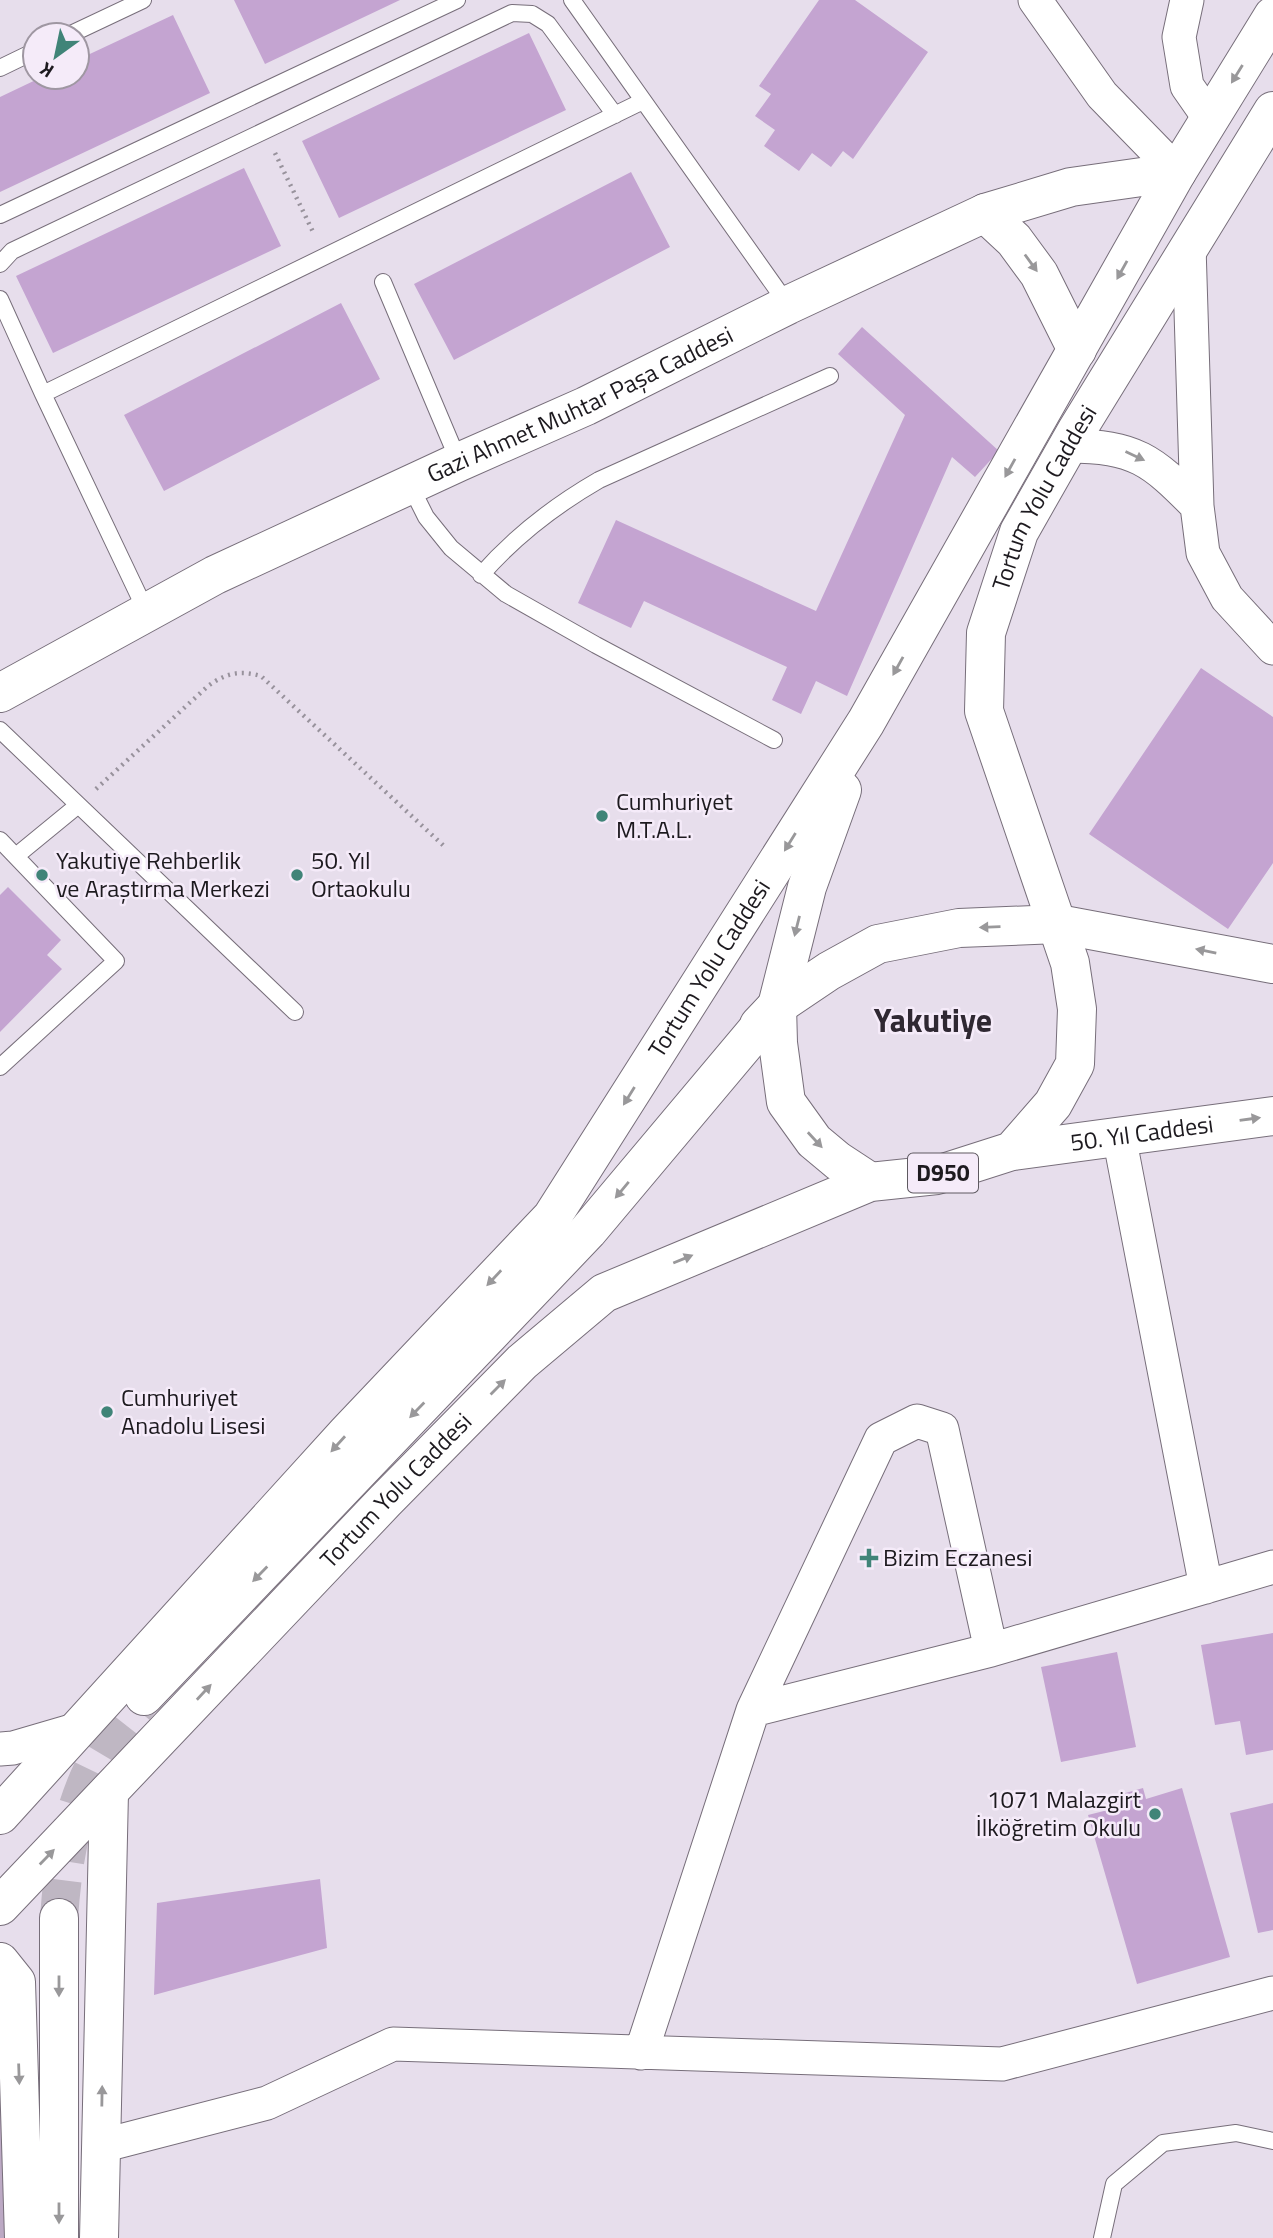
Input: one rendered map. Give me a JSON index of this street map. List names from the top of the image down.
{
  "streets": {
    "main road": [
      "Gazi Ahmet Muhtar Paşa Caddesi",
      "Tortum Yolu Caddesi",
      "50. Yıl Caddesi",
      "D950"
    ]
  },
  "crossings": [
    ["Gazi Ahmet Muhtar Paşa Caddesi", "Tortum Yolu Caddesi"],
    ["Tortum Yolu Caddesi", "50. Yıl Caddesi"]
  ],
  "districts": ["Yakutiye"],
  "places": {
    "other": [
      "Cumhuriyet M.T.A.L.",
      "Yakutiye Rehberlik ve Araştırma Merkezi",
      "50. Yıl Ortaokulu",
      "Cumhuriyet Anadolu Lisesi",
      "1071 Malazgirt İlköğretim Okulu"
    ],
    "health": ["Bizim Eczanesi"]
  },
  "north": "bottom left"
}
